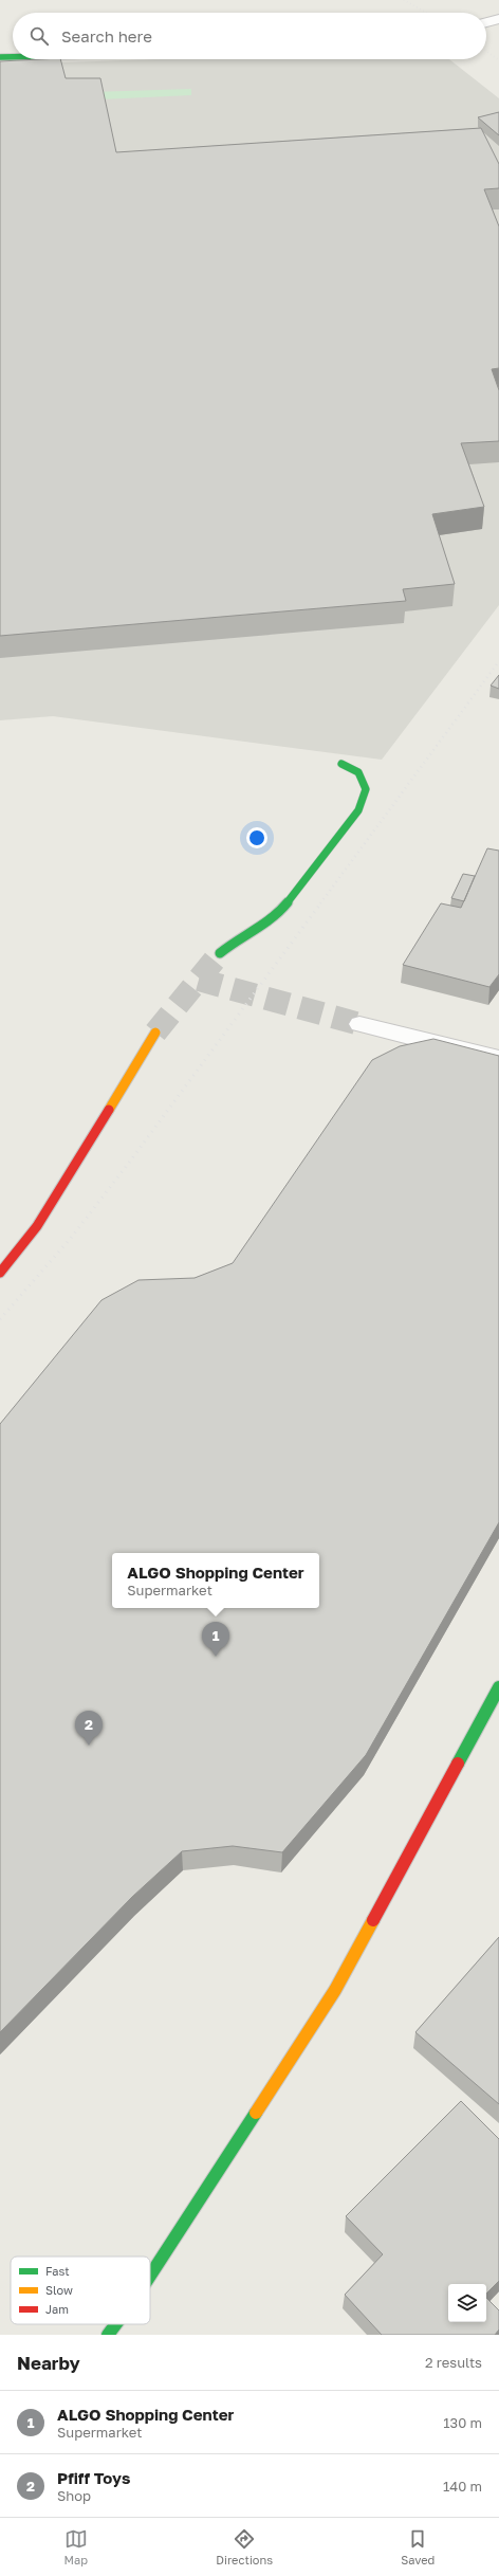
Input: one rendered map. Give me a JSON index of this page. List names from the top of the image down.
{
  "legend": ["Fast", "Slow", "Jam"],
  "page": {
    "search": "Search here",
    "popup": ["ALGO Shopping Center", "Supermarket"],
    "pins": ["1", "2"],
    "heading": ["Nearby", "2 results"],
    "list": [
      {
        "mark": "1",
        "name": "ALGO Shopping Center",
        "note": "Supermarket",
        "value": "130 m"
      },
      {
        "mark": "2",
        "name": "Pfiff Toys",
        "note": "Shop",
        "value": "140 m"
      }
    ],
    "nav": ["Map", "Directions", "Saved"]
  }
}
